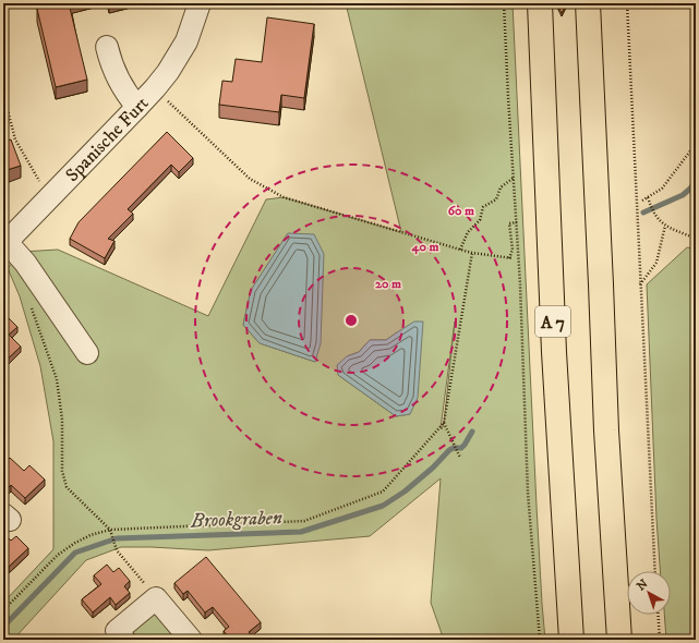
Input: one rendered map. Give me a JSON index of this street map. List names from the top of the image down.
{
  "streets": {
    "highway": ["A 7"],
    "street": ["Spanische Furt"]
  },
  "water": ["Brookgraben"],
  "north": "top left",
  "rings": ["60 m", "40 m", "20 m"]
}
